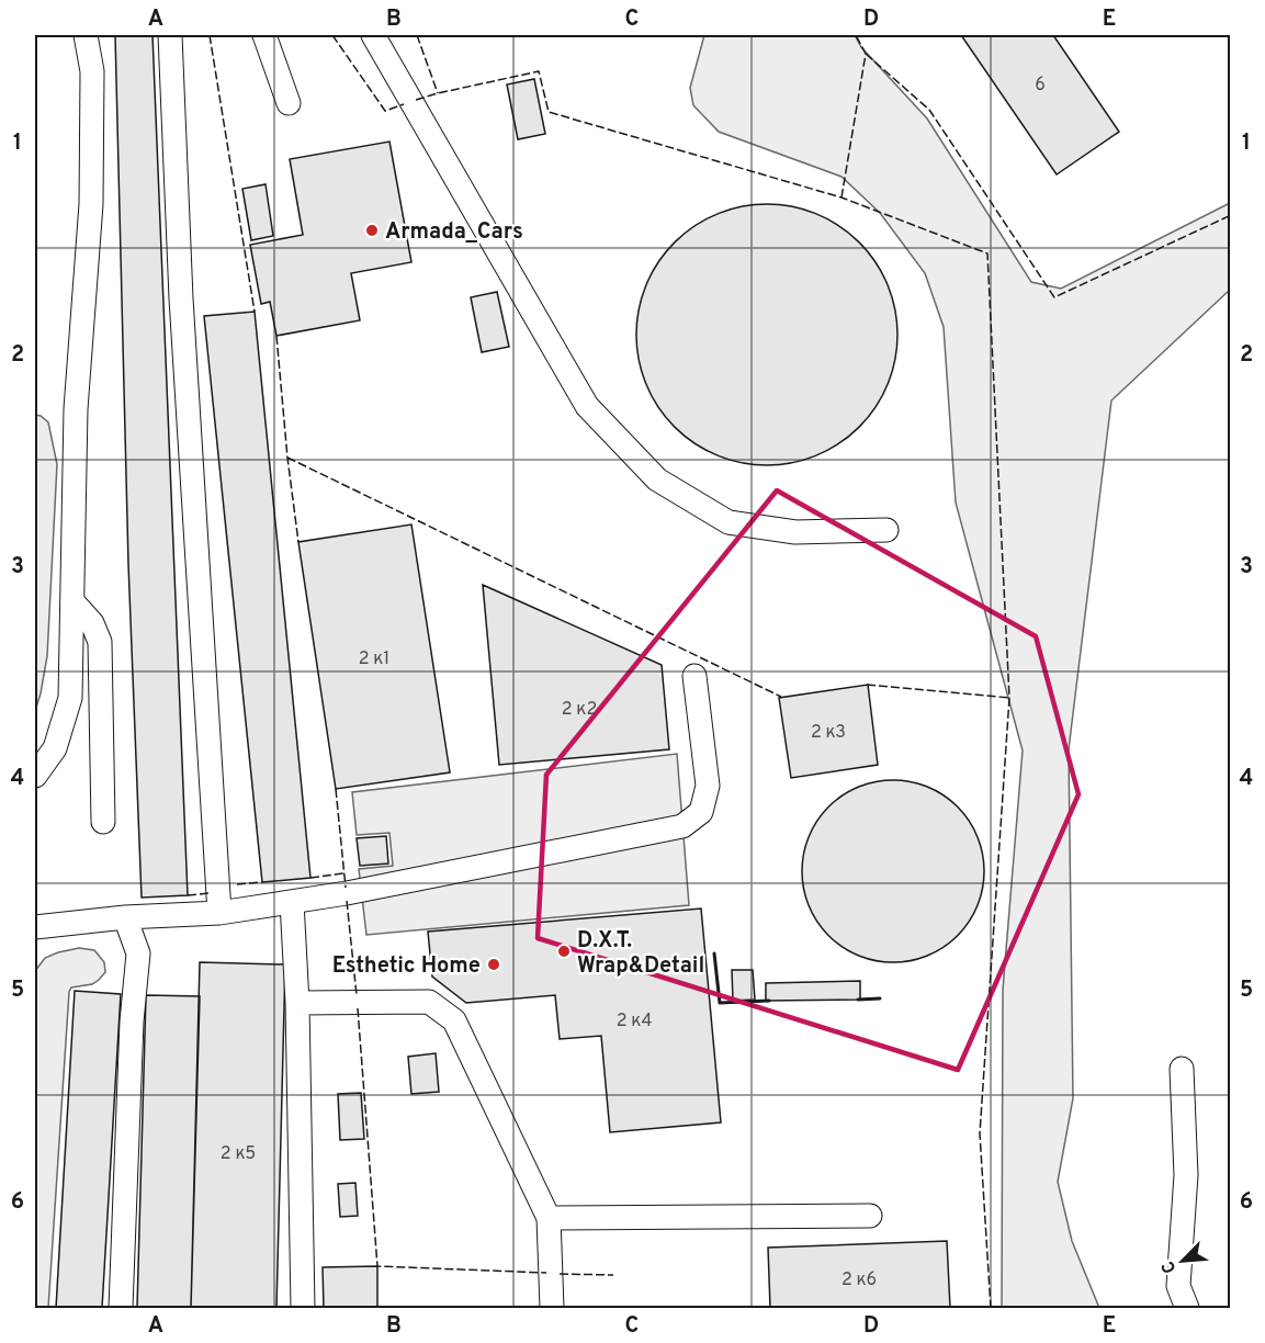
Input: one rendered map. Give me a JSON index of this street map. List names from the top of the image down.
{
  "places": ["Armada_Cars", "D.X.T. Wrap&Detail", "Esthetic Home"],
  "house_numbers": [
    "6",
    "2 к1",
    "2 к2",
    "2 к3",
    "2 к4",
    "2 к5",
    "2 к6"
  ],
  "north": "bottom left",
  "grid": {
    "columns": [
      "A",
      "B",
      "C",
      "D",
      "E"
    ],
    "rows": [
      "1",
      "2",
      "3",
      "4",
      "5",
      "6"
    ]
  }
}
